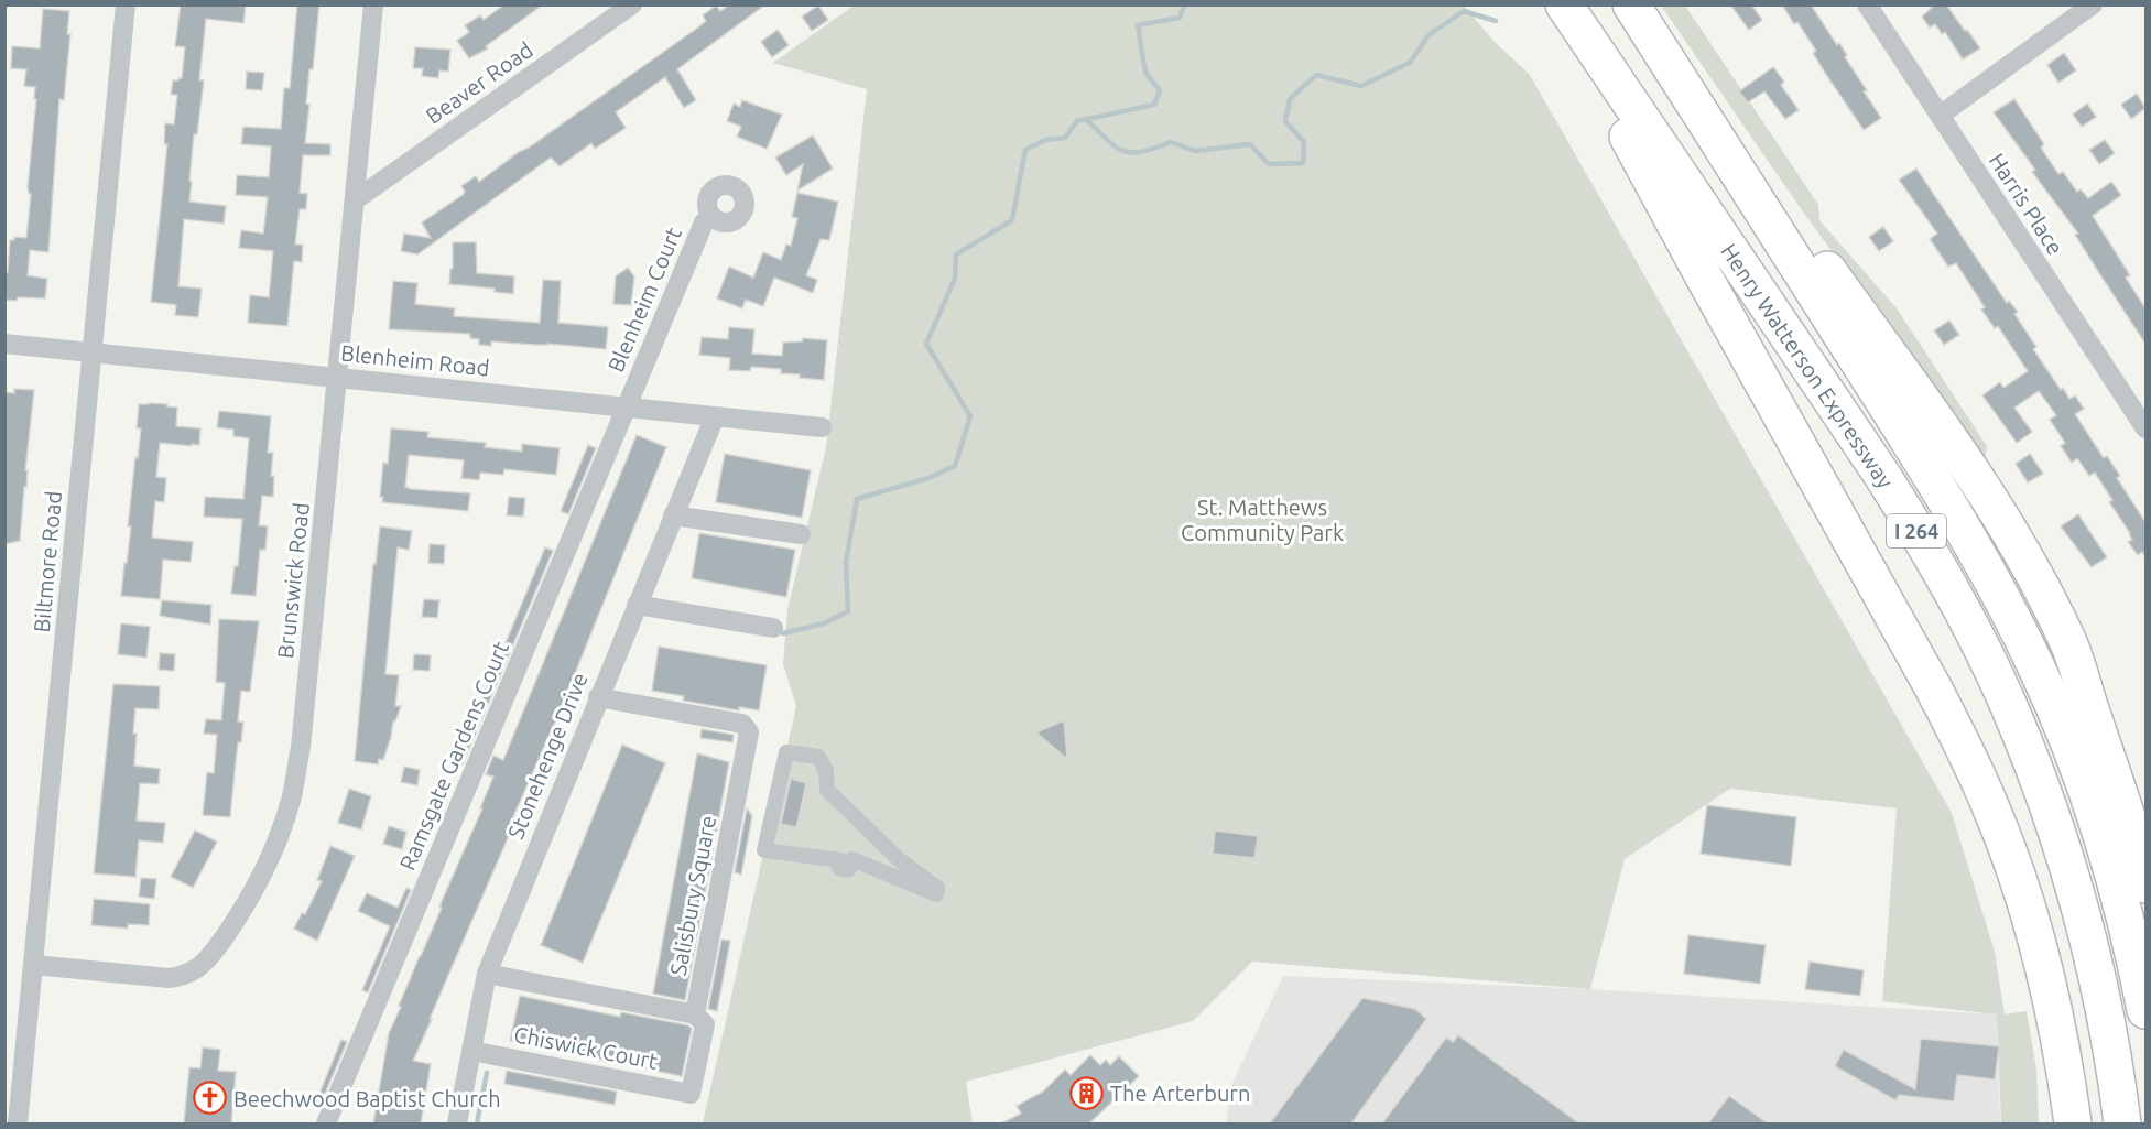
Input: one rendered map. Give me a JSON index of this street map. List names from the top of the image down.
{
  "streets": {
    "highway": ["Henry Watterson Expressway", "I 264"],
    "street": [
      "Beaver Road",
      "Harris Place",
      "Blenheim Court",
      "Blenheim Road",
      "Biltmore Road",
      "Brunswick Road",
      "Ramsgate Gardens Court",
      "Stonehenge Drive",
      "Salisbury Square",
      "Chiswick Court"
    ]
  },
  "crossings": [
    ["Beaver Road", "Brunswick Road"],
    ["Blenheim Court", "Blenheim Road"],
    ["Blenheim Court", "Ramsgate Gardens Court"],
    ["Blenheim Road", "Biltmore Road"],
    ["Blenheim Road", "Brunswick Road"],
    ["Blenheim Road", "Ramsgate Gardens Court"],
    ["Blenheim Road", "Stonehenge Drive"],
    ["Biltmore Road", "Brunswick Road"],
    ["Stonehenge Drive", "Salisbury Square"],
    ["Stonehenge Drive", "Chiswick Court"],
    ["Salisbury Square", "Chiswick Court"]
  ],
  "parks": ["St. Matthews Community Park"],
  "places": {
    "building": ["The Arterburn"],
    "church": ["Beechwood Baptist Church"]
  }
}
